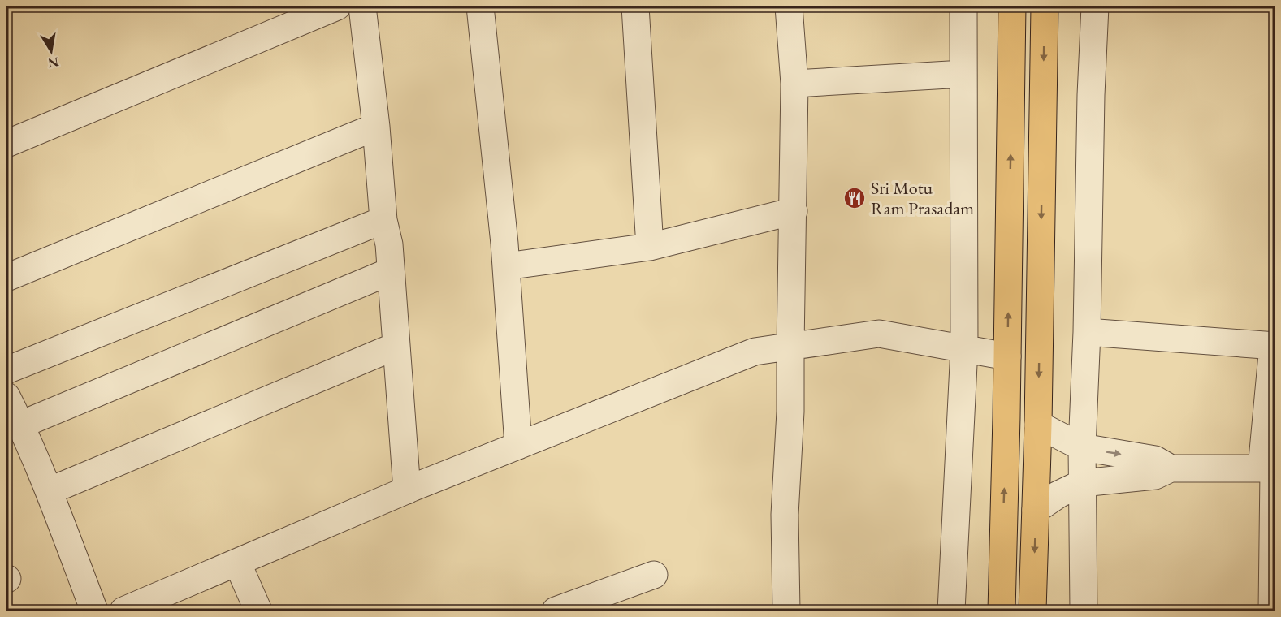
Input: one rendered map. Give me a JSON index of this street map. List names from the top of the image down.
{
  "places": {
    "restaurant": ["Sri Motu Ram Prasadam"]
  },
  "north": "bottom"
}
